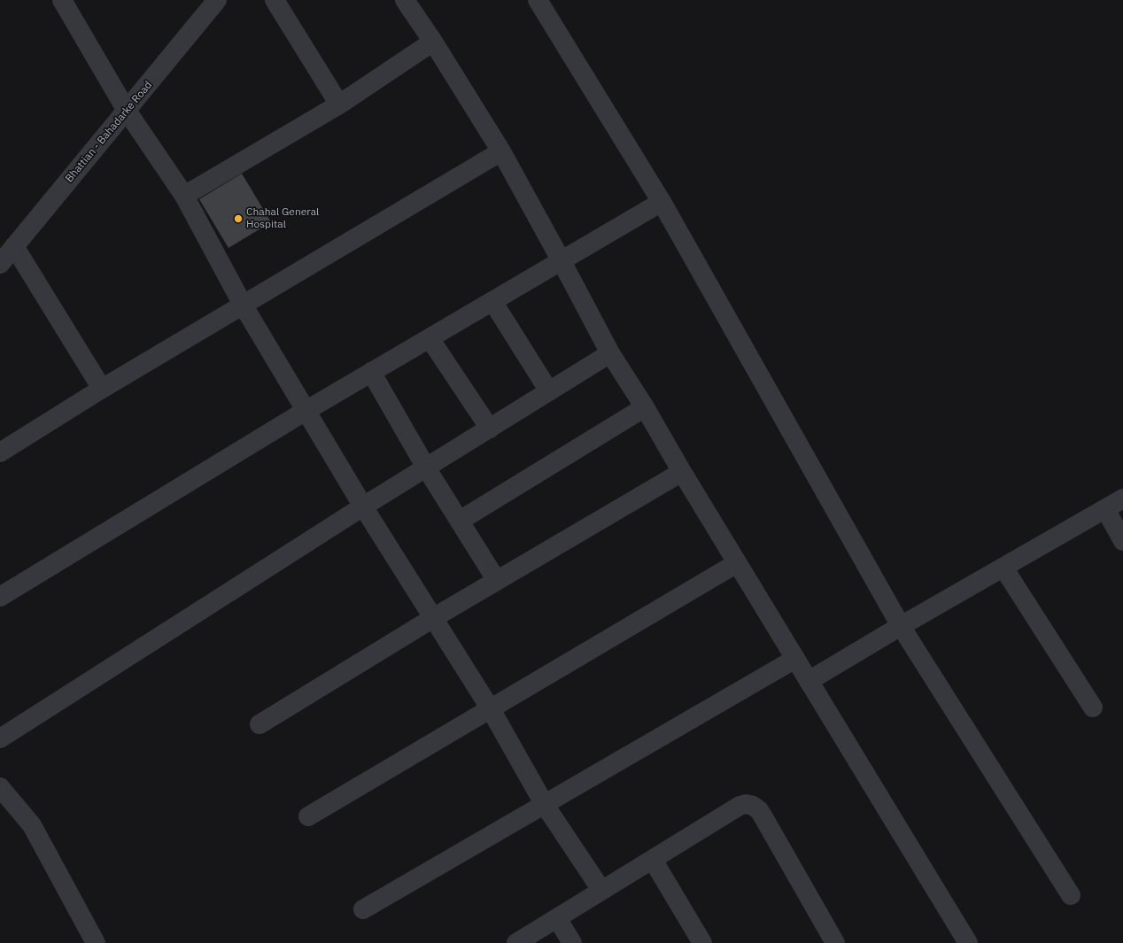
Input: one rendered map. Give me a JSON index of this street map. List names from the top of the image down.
{
  "streets": {
    "street": ["Bhattian - Bahadarke Road"]
  },
  "places": ["Chahal General Hospital"]
}
